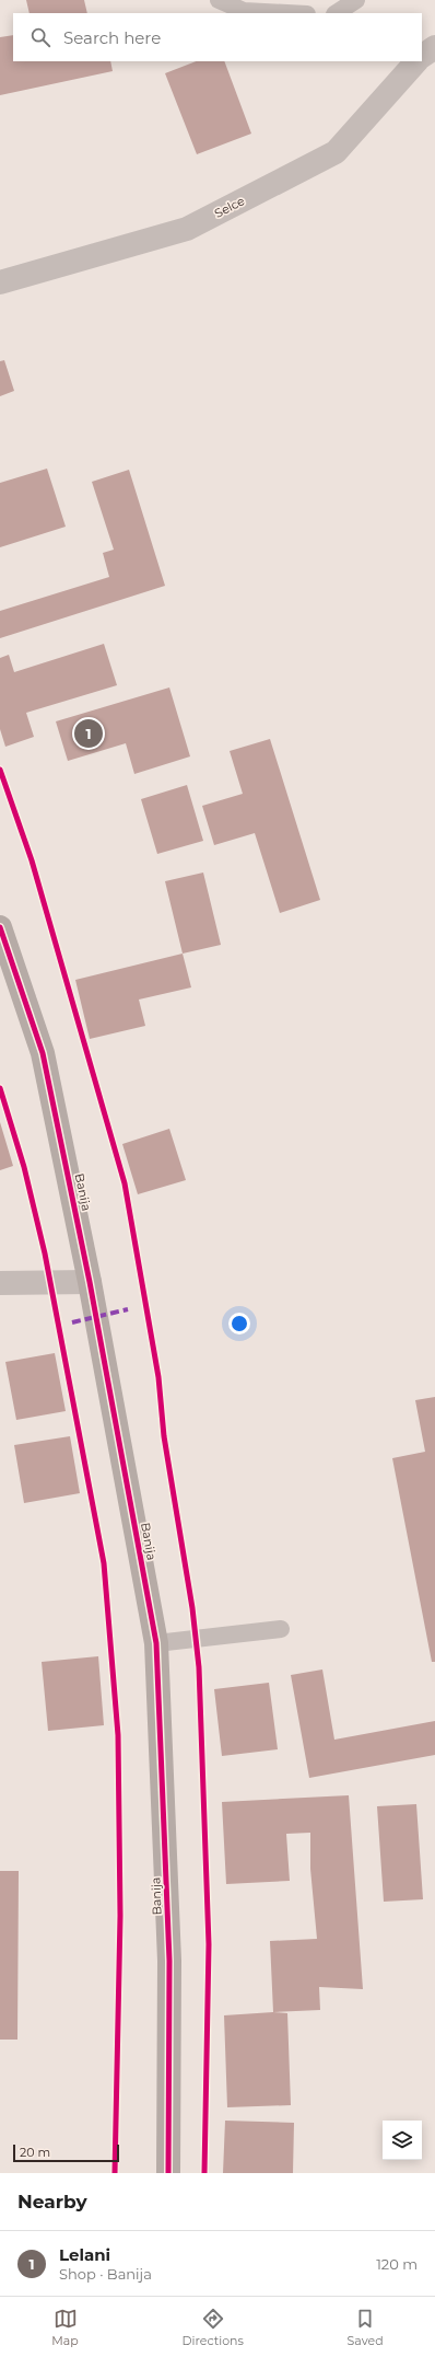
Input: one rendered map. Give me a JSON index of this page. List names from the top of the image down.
{
  "streets": {
    "main road": ["Banija"],
    "street": ["Selce"]
  },
  "scale_bar": "20 m",
  "page": {
    "search": "Search here",
    "pins": "1",
    "scale": "20 m",
    "heading": "Nearby",
    "list": [
      {
        "mark": "1",
        "name": "Lelani",
        "note": "Shop · Banija",
        "value": "120 m"
      }
    ],
    "nav": ["Map", "Directions", "Saved"]
  }
}
